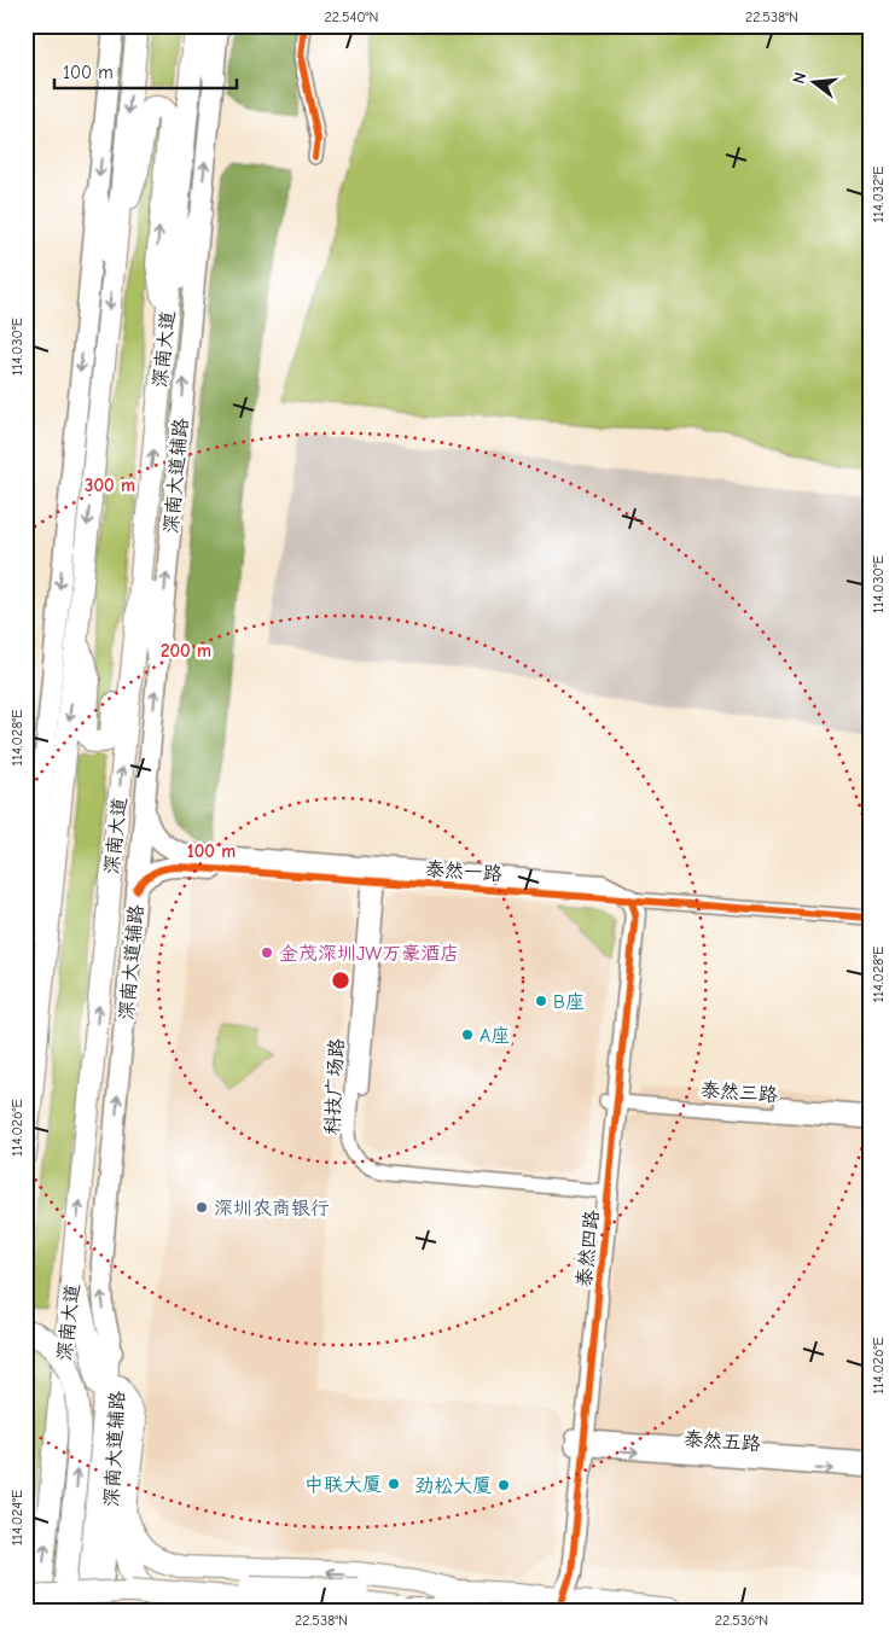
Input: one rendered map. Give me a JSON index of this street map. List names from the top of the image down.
{
  "streets": {
    "main road": [
      "深南大道",
      "深南大道辅路",
      "泰然一路",
      "泰然四路"
    ],
    "street": ["科技广场路", "泰然三路", "泰然五路"]
  },
  "crossings": [
    ["深南大道辅路", "泰然一路"],
    ["泰然一路", "科技广场路"],
    ["泰然一路", "泰然四路"],
    ["科技广场路", "泰然四路"],
    ["泰然三路", "泰然四路"],
    ["泰然四路", "泰然五路"]
  ],
  "places": [
    "金茂深圳JW万豪酒店",
    "B座",
    "A座",
    "深圳农商银行",
    "中联大厦",
    "劲松大厦"
  ],
  "scale_bar": "100 m",
  "north": "left",
  "coordinates": [
    "22.540°N",
    "22.538°N",
    "114.032°E",
    "114.030°E",
    "114.028°E",
    "114.026°E",
    "114.024°E",
    "22.536°N"
  ],
  "rings": ["300 m", "200 m", "100 m"]
}
